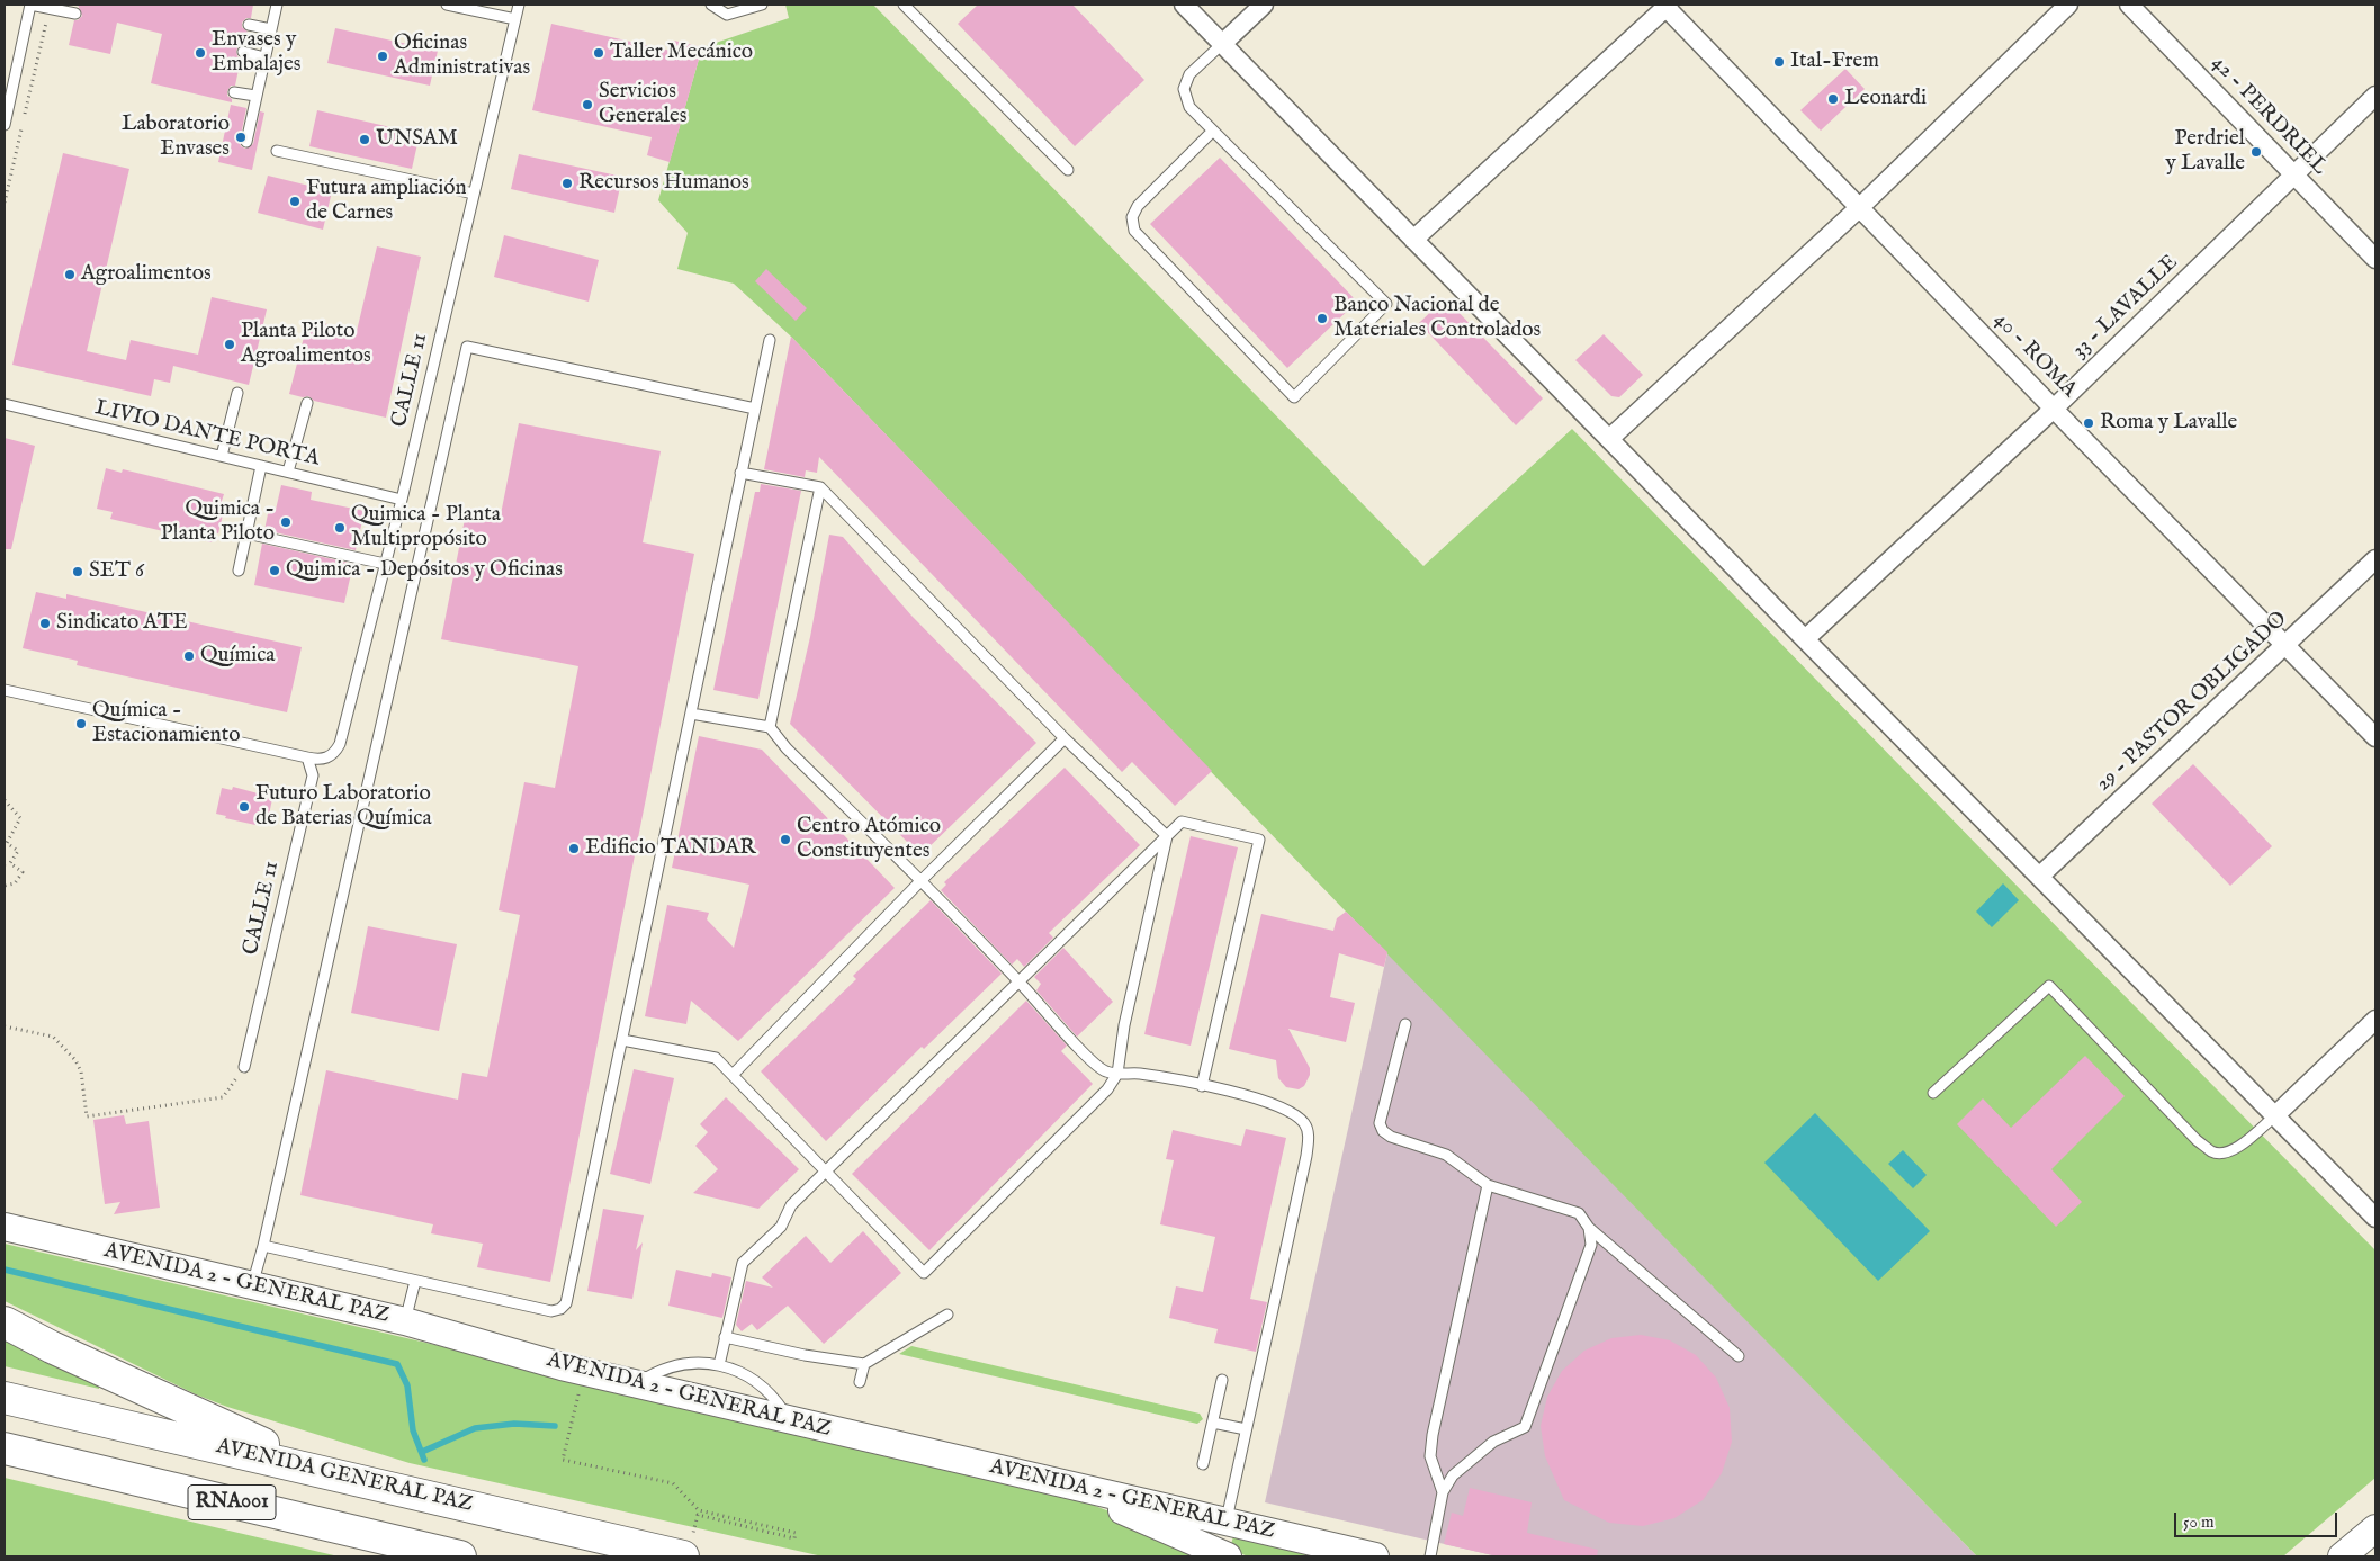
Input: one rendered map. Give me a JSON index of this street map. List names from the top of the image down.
{
  "streets": {
    "highway": ["AVENIDA GENERAL PAZ", "RNA001"],
    "street": [
      "42 - PERDRIEL",
      "33 - LAVALLE",
      "40 - ROMA",
      "29 - PASTOR OBLIGADO",
      "AVENIDA 2 - GENERAL PAZ"
    ],
    "lane": ["CALLE 11", "LIVIO DANTE PORTA"]
  },
  "crossings": [
    ["42 - PERDRIEL", "33 - LAVALLE"],
    ["33 - LAVALLE", "40 - ROMA"],
    ["40 - ROMA", "29 - PASTOR OBLIGADO"],
    ["CALLE 11", "LIVIO DANTE PORTA"]
  ],
  "places": [
    "Envases y Embalajes",
    "Taller Mecánico",
    "Oficinas Administrativas",
    "Ital-Frem",
    "Leonardi",
    "Servicios Generales",
    "Laboratorio Envases",
    "UNSAM",
    "Perdriel y Lavalle",
    "Recursos Humanos",
    "Futura ampliación de Carnes",
    "Agroalimentos",
    "Banco Nacional de Materiales Controlados",
    "Planta Piloto Agroalimentos",
    "Roma y Lavalle",
    "Quimica - Planta Piloto",
    "Quimica - Planta Multipropósito",
    "Quimica - Depósitos y Oficinas",
    "SET 6",
    "Sindicato ATE",
    "Química",
    "Química - Estacionamiento",
    "Futuro Laboratorio de Baterias Química",
    "Centro Atómico Constituyentes",
    "Edificio TANDAR"
  ],
  "scale_bar": "50 m"
}
